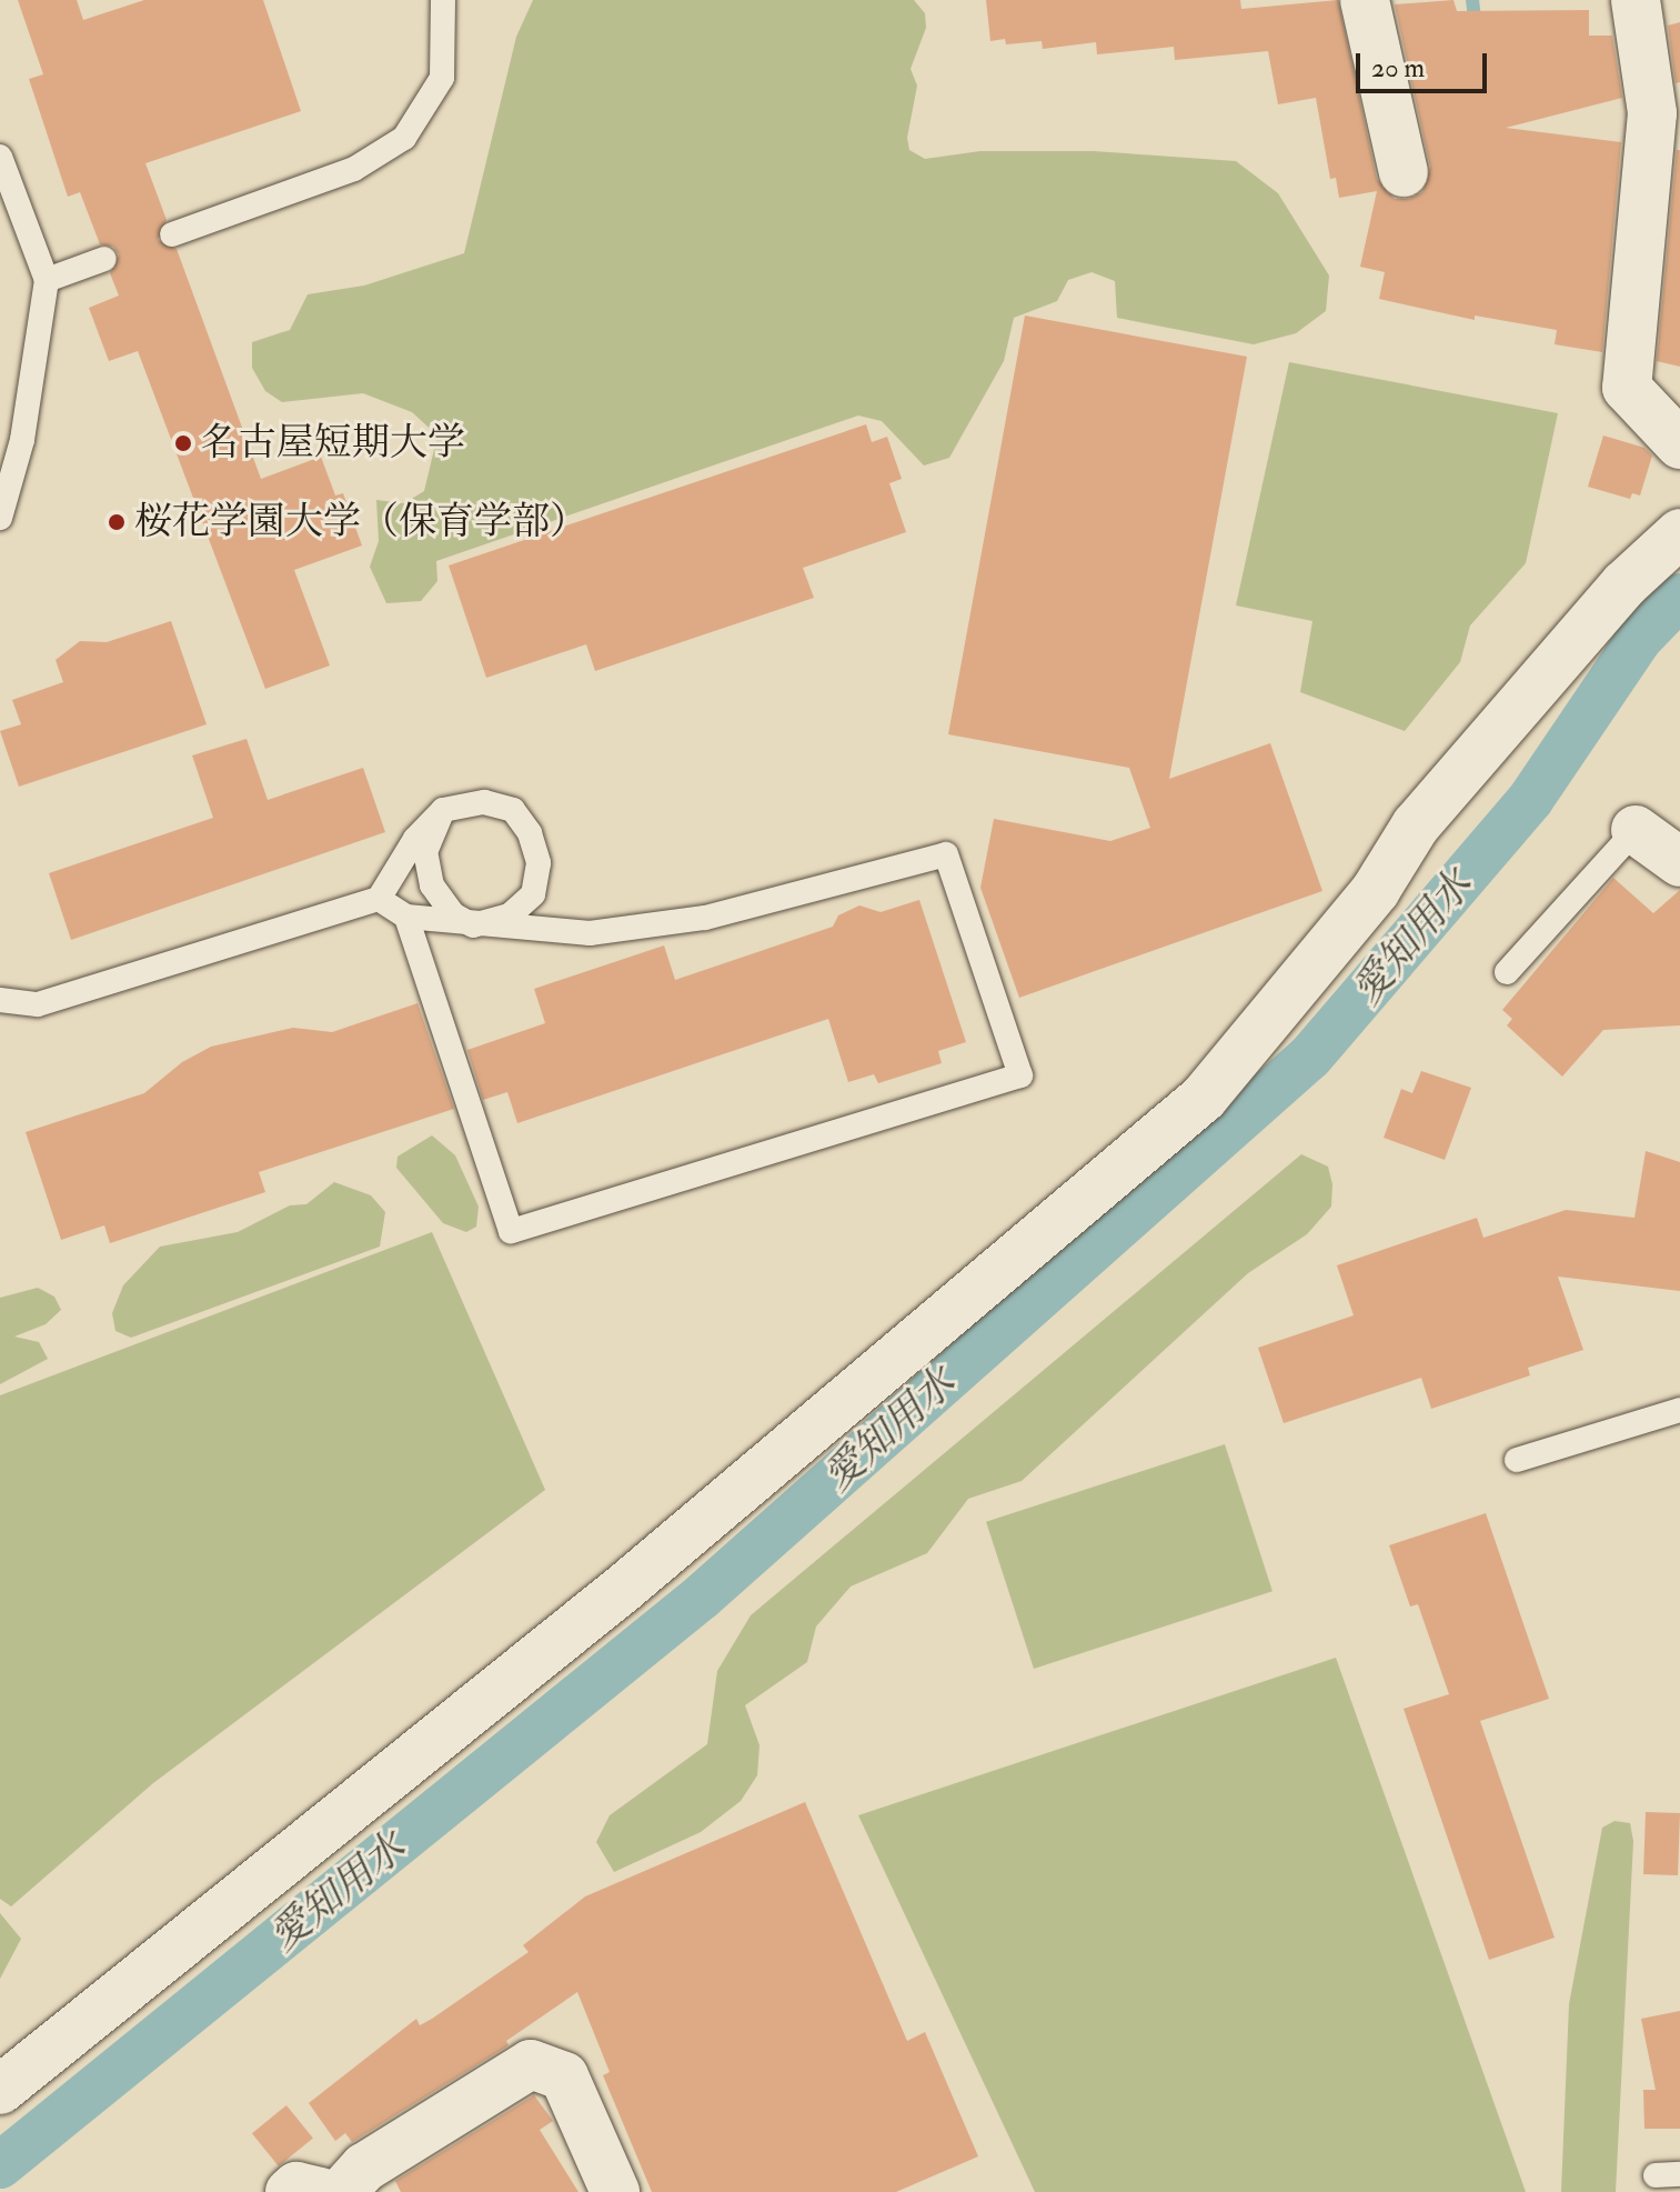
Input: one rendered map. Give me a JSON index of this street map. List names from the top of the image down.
{
  "water": ["愛知用水"],
  "places": ["名古屋短期大学", "桜花学園大学（保育学部）"],
  "scale_bar": "20 m"
}
